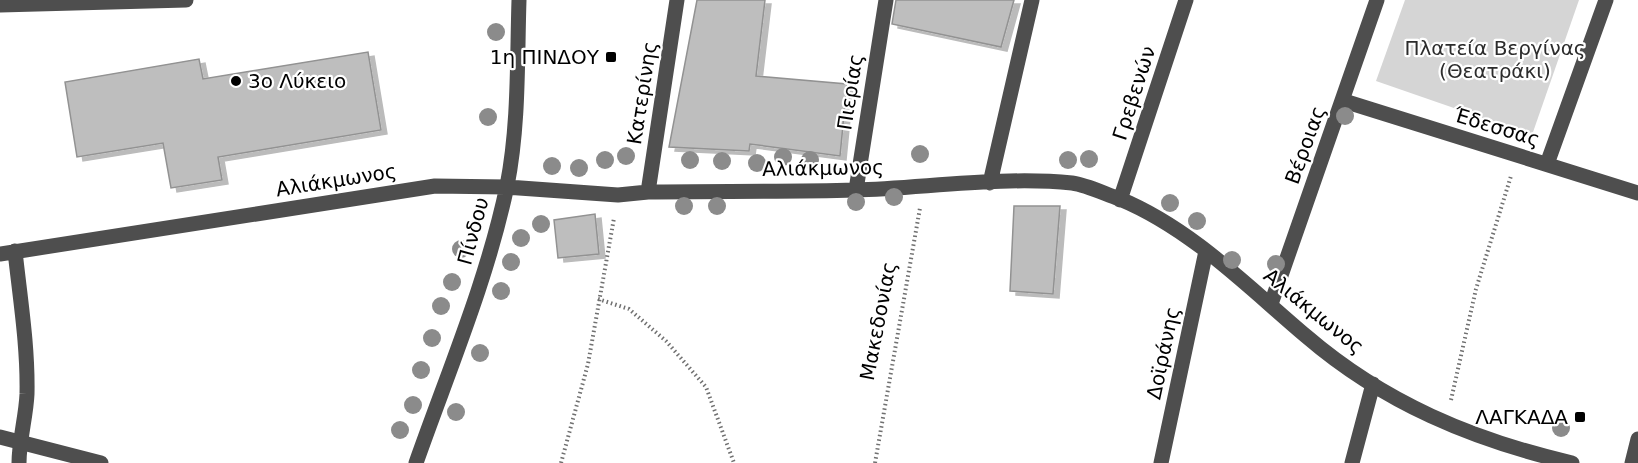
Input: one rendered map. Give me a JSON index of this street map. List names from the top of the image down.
{
  "streets": {
    "street": [
      "Πιερίας",
      "Κατερίνης",
      "Γρεβενών",
      "Έδεσσας",
      "Βέροιας",
      "Αλιάκμωνος",
      "Πίνδου",
      "Δοϊράνης"
    ],
    "path": ["Μακεδονίας"]
  },
  "crossings": [
    ["Πιερίας", "Αλιάκμωνος"],
    ["Κατερίνης", "Αλιάκμωνος"],
    ["Γρεβενών", "Αλιάκμωνος"],
    ["Έδεσσας", "Βέροιας"],
    ["Βέροιας", "Αλιάκμωνος"],
    ["Αλιάκμωνος", "Πίνδου"],
    ["Αλιάκμωνος", "Μακεδονίας"],
    ["Αλιάκμωνος", "Δοϊράνης"]
  ],
  "parks": ["Πλατεία Βεργίνας (Θεατράκι)"],
  "places": {
    "transit": ["1η ΠΙΝΔΟΥ", "ΛΑΓΚΑΔΑ"],
    "other": ["3ο Λύκειο"]
  }
}
